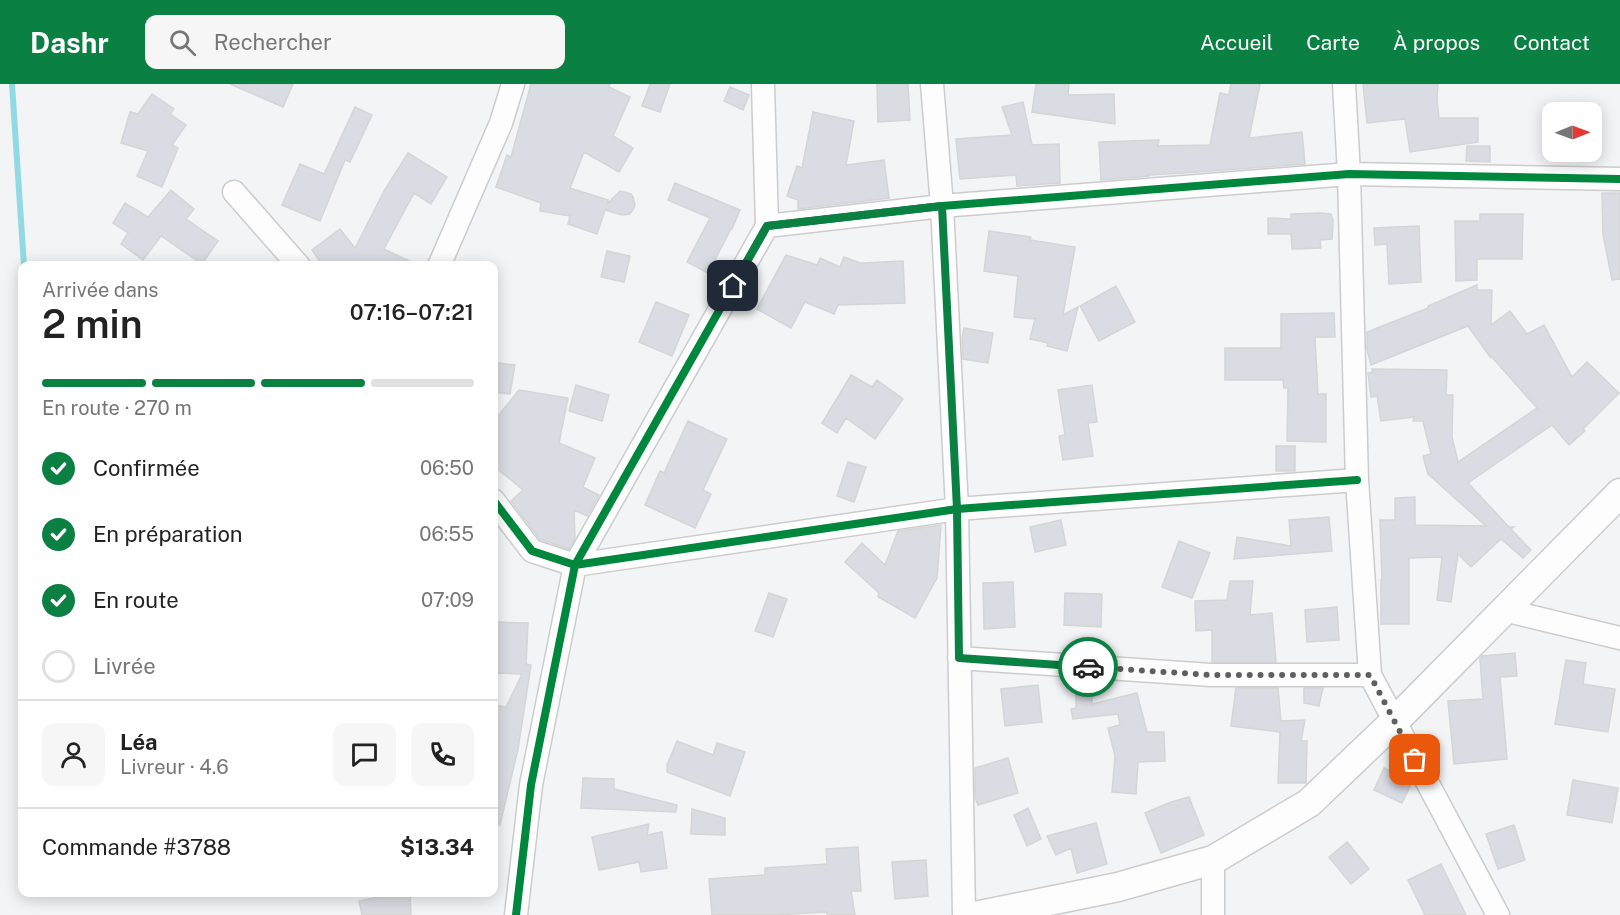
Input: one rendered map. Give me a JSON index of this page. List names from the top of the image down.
{
  "north": "right",
  "page": {
    "header": "Dashr",
    "search": "Rechercher",
    "nav": [
      "Accueil",
      "Carte",
      "À propos",
      "Contact"
    ],
    "heading": ["2 min", "Arrivée dans", "07:16–07:21"],
    "panel": [
      "Léa",
      "Livreur · 4.6",
      "Commande #3788",
      "$13.34"
    ],
    "bar": "En route · 270 m",
    "list": [
      ["Confirmée", "06:50"],
      ["En préparation", "06:55"],
      ["En route", "07:09"],
      "Livrée"
    ]
  }
}
